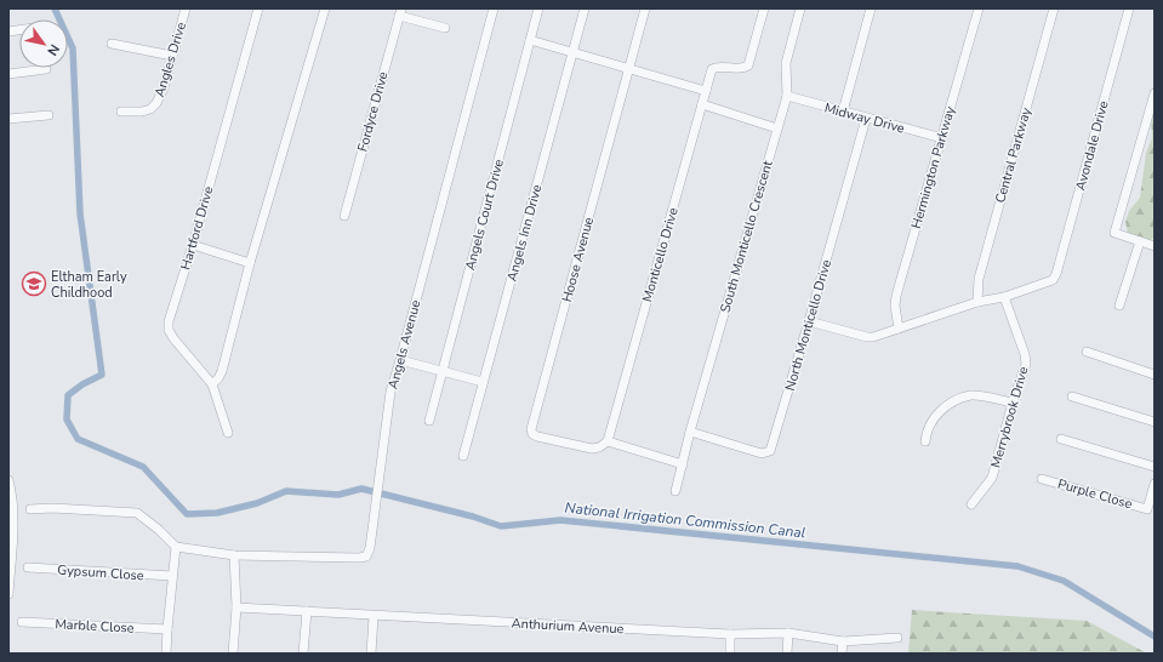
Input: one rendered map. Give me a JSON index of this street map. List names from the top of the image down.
{
  "streets": {
    "street": [
      "Angles Drive",
      "Fordyce Drive",
      "Midway Drive",
      "Avondale Drive",
      "Central Parkway",
      "Hermington Parkway",
      "Angels Court Drive",
      "Hartford Drive",
      "Angels Inn Drive",
      "South Monticello Crescent",
      "Monticello Drive",
      "Hoose Avenue",
      "North Monticello Drive",
      "Angels Avenue",
      "Merrybrook Drive",
      "Purple Close",
      "Gypsum Close",
      "Marble Close",
      "Anthurium Avenue"
    ]
  },
  "crossings": [
    ["Midway Drive", "Hermington Parkway"],
    ["Midway Drive", "South Monticello Crescent"],
    ["Midway Drive", "North Monticello Drive"],
    ["Avondale Drive", "Merrybrook Drive"],
    ["South Monticello Crescent", "North Monticello Drive"],
    ["Monticello Drive", "Hoose Avenue"]
  ],
  "water": ["National Irrigation Commission Canal"],
  "places": {
    "school or university": ["Eltham Early Childhood"]
  },
  "north": "bottom right"
}
